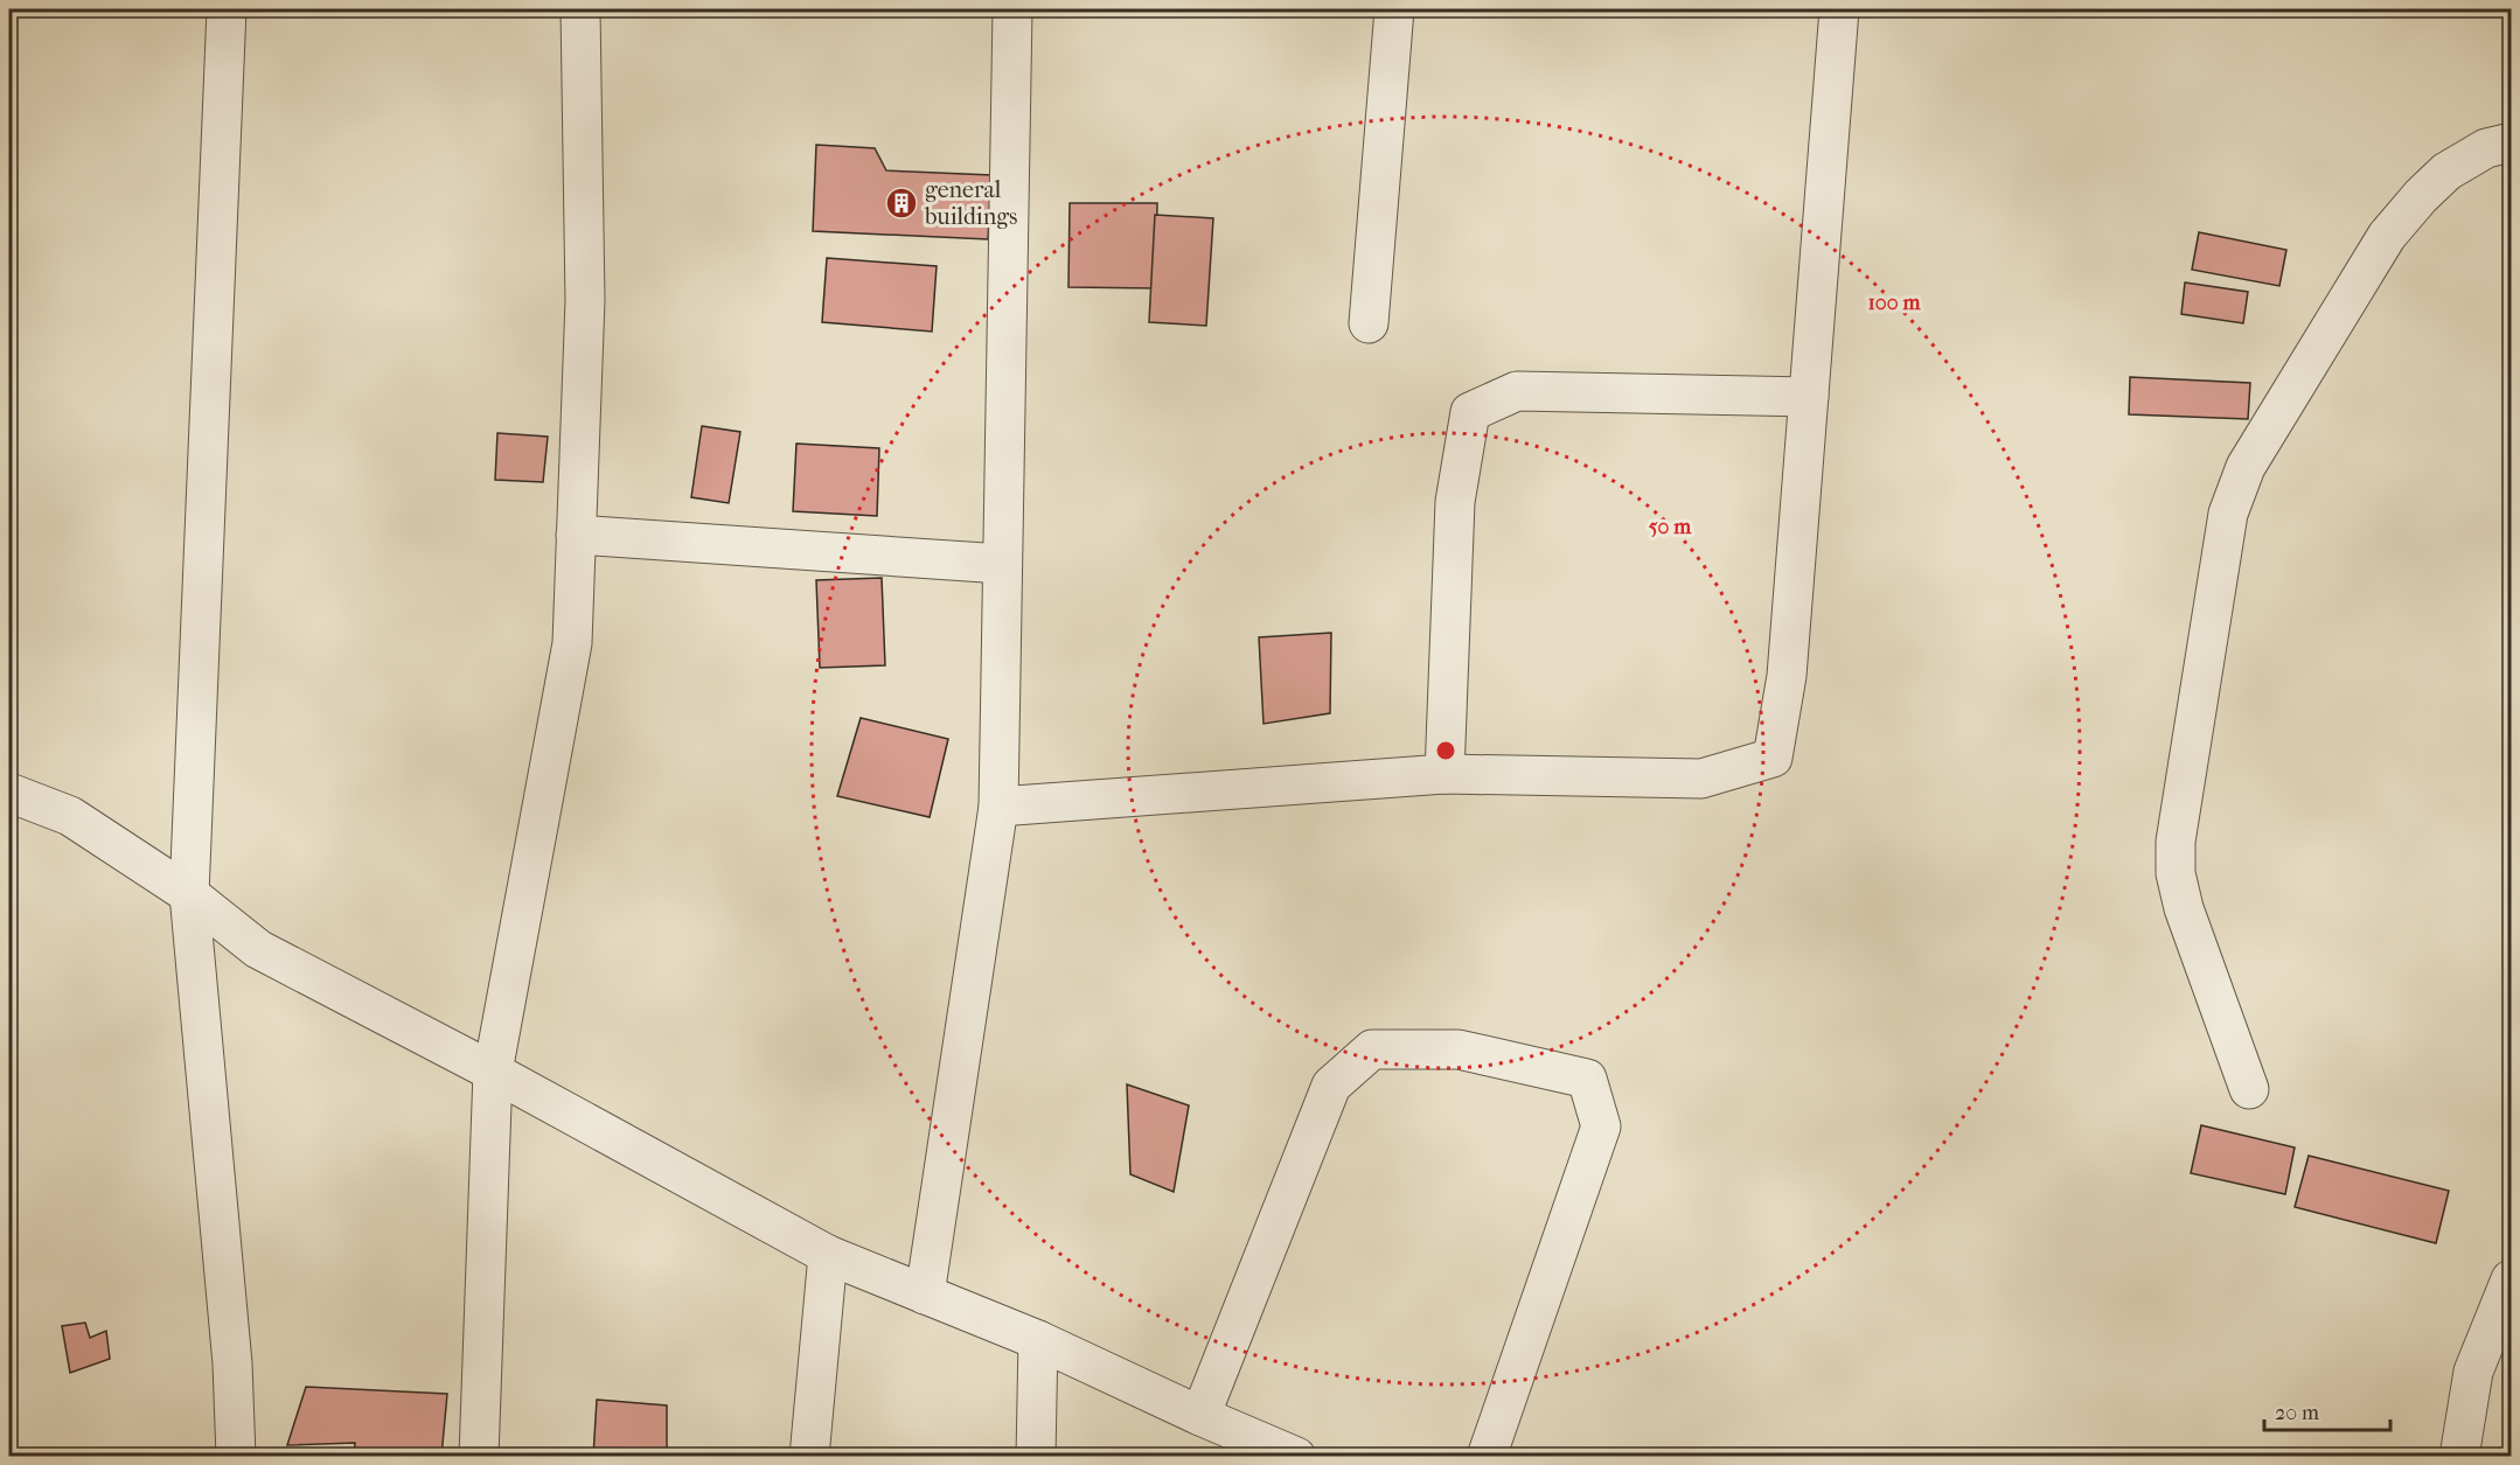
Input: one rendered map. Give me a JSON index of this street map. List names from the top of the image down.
{
  "places": {
    "building": ["general buildings"]
  },
  "scale_bar": "20 m",
  "rings": ["100 m", "50 m"]
}
